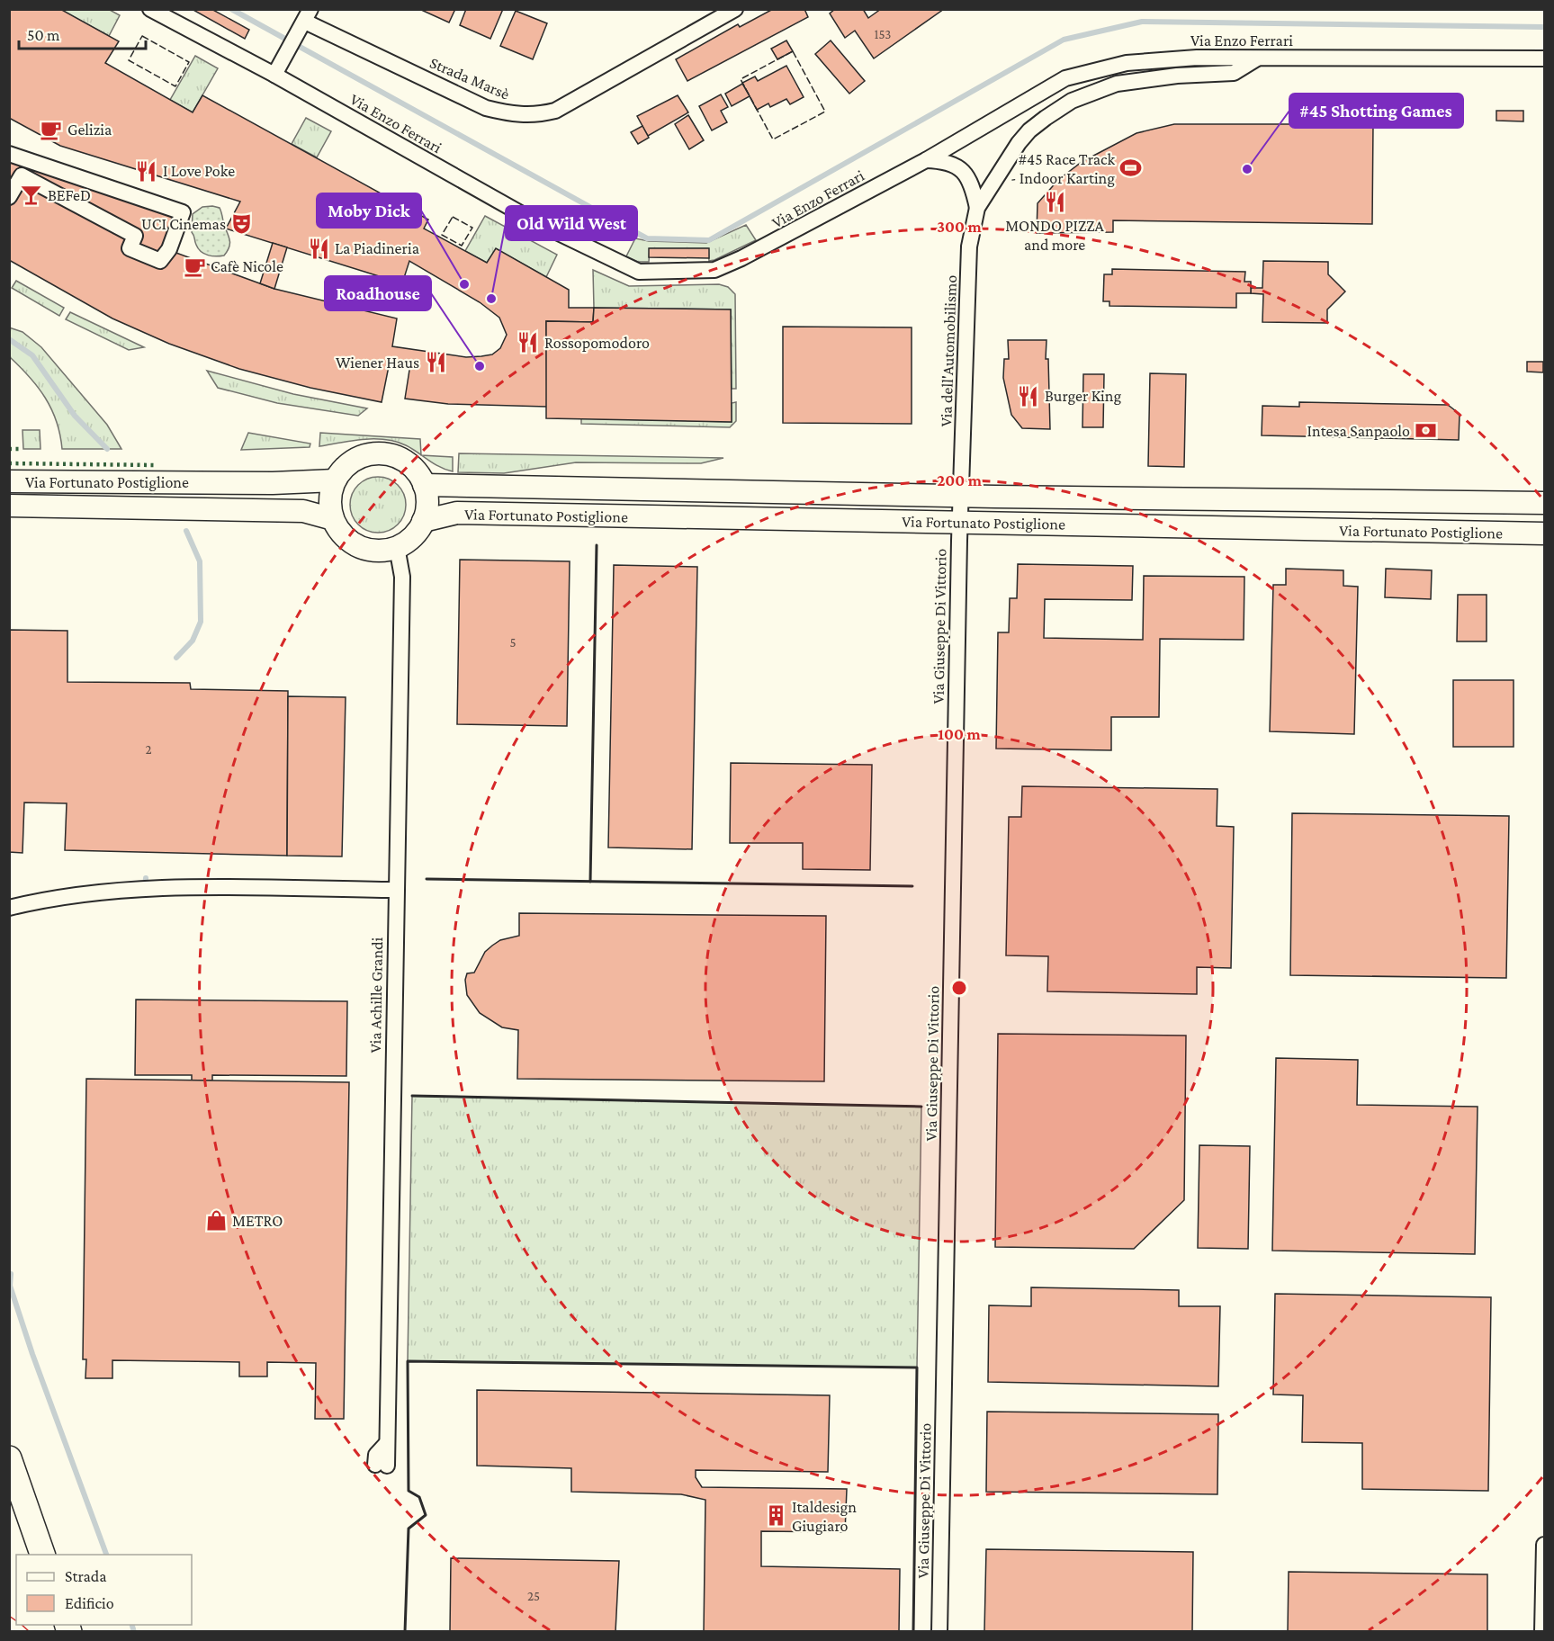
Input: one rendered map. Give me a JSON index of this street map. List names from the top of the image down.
{
  "streets": {
    "street": [
      "Via Enzo Ferrari",
      "Strada Marsè",
      "Via dell'Automobilismo",
      "Via Fortunato Postiglione",
      "Via Giuseppe Di Vittorio",
      "Via Achille Grandi"
    ]
  },
  "crossings": [
    ["Via Enzo Ferrari", "Via dell'Automobilismo"],
    ["Via dell'Automobilismo", "Via Fortunato Postiglione"],
    ["Via dell'Automobilismo", "Via Giuseppe Di Vittorio"],
    ["Via Fortunato Postiglione", "Via Giuseppe Di Vittorio"],
    ["Via Fortunato Postiglione", "Via Achille Grandi"]
  ],
  "places": {
    "cafe": ["Gelizia", "Cafè Nicole"],
    "sports": ["#45 Race Track - Indoor Karting"],
    "other": [
      "#45 Shotting Games",
      "Moby Dick",
      "Old Wild West",
      "Roadhouse"
    ],
    "restaurant": [
      "I Love Poke",
      "MONDO PIZZA and more",
      "La Piadineria",
      "Rossopomodoro",
      "Wiener Haus",
      "Burger King"
    ],
    "bar": ["BEFeD"],
    "theatre": ["UCI Cinemas"],
    "bank": ["Intesa Sanpaolo"],
    "shop": ["METRO"],
    "building": ["Italdesign Giugiaro"]
  },
  "house_numbers": [
    "153",
    "5",
    "2",
    "25"
  ],
  "legend": ["Strada", "Edificio"],
  "scale_bar": "50 m",
  "rings": ["300 m", "200 m", "100 m"]
}
